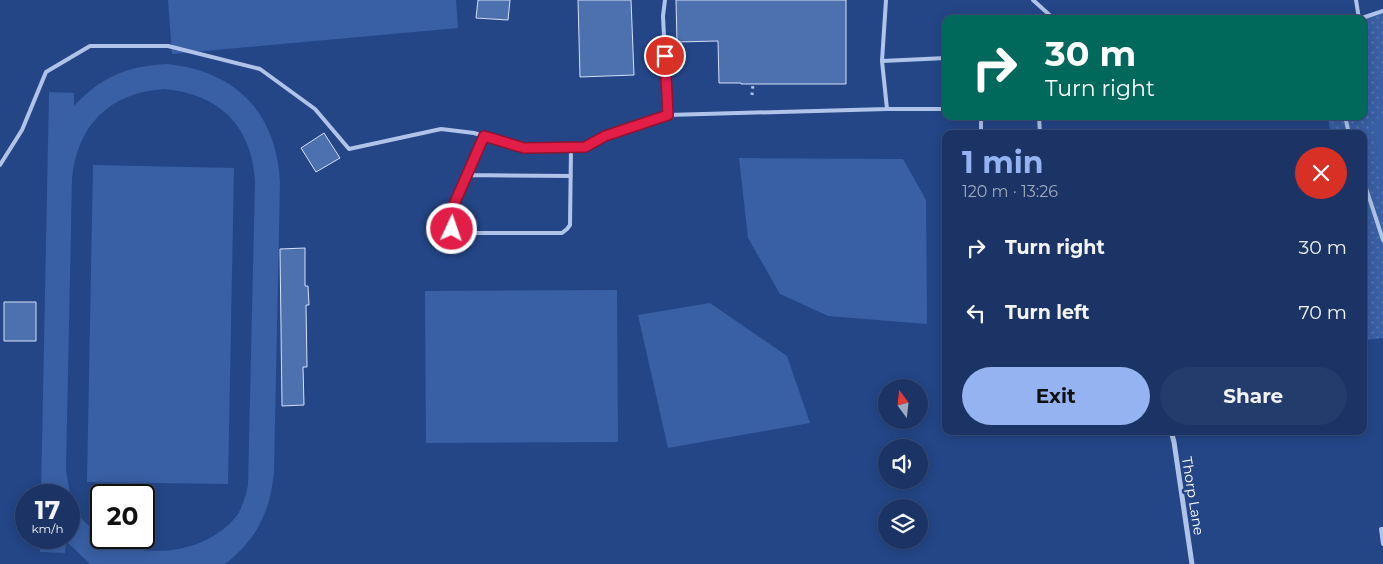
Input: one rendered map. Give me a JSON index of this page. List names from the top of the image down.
{
  "streets": {
    "street": ["Thorp Lane"]
  },
  "north": "top",
  "page": {
    "turn": ["30 m", "Turn right"],
    "heading": ["1 min", "120 m · 13:26"],
    "list": [
      {
        "name": "Turn right",
        "value": "30 m"
      },
      {
        "name": "Turn left",
        "value": "70 m"
      }
    ],
    "buttons": ["Exit", "Share"],
    "speed": "17 km/h",
    "limit": "20"
  }
}
